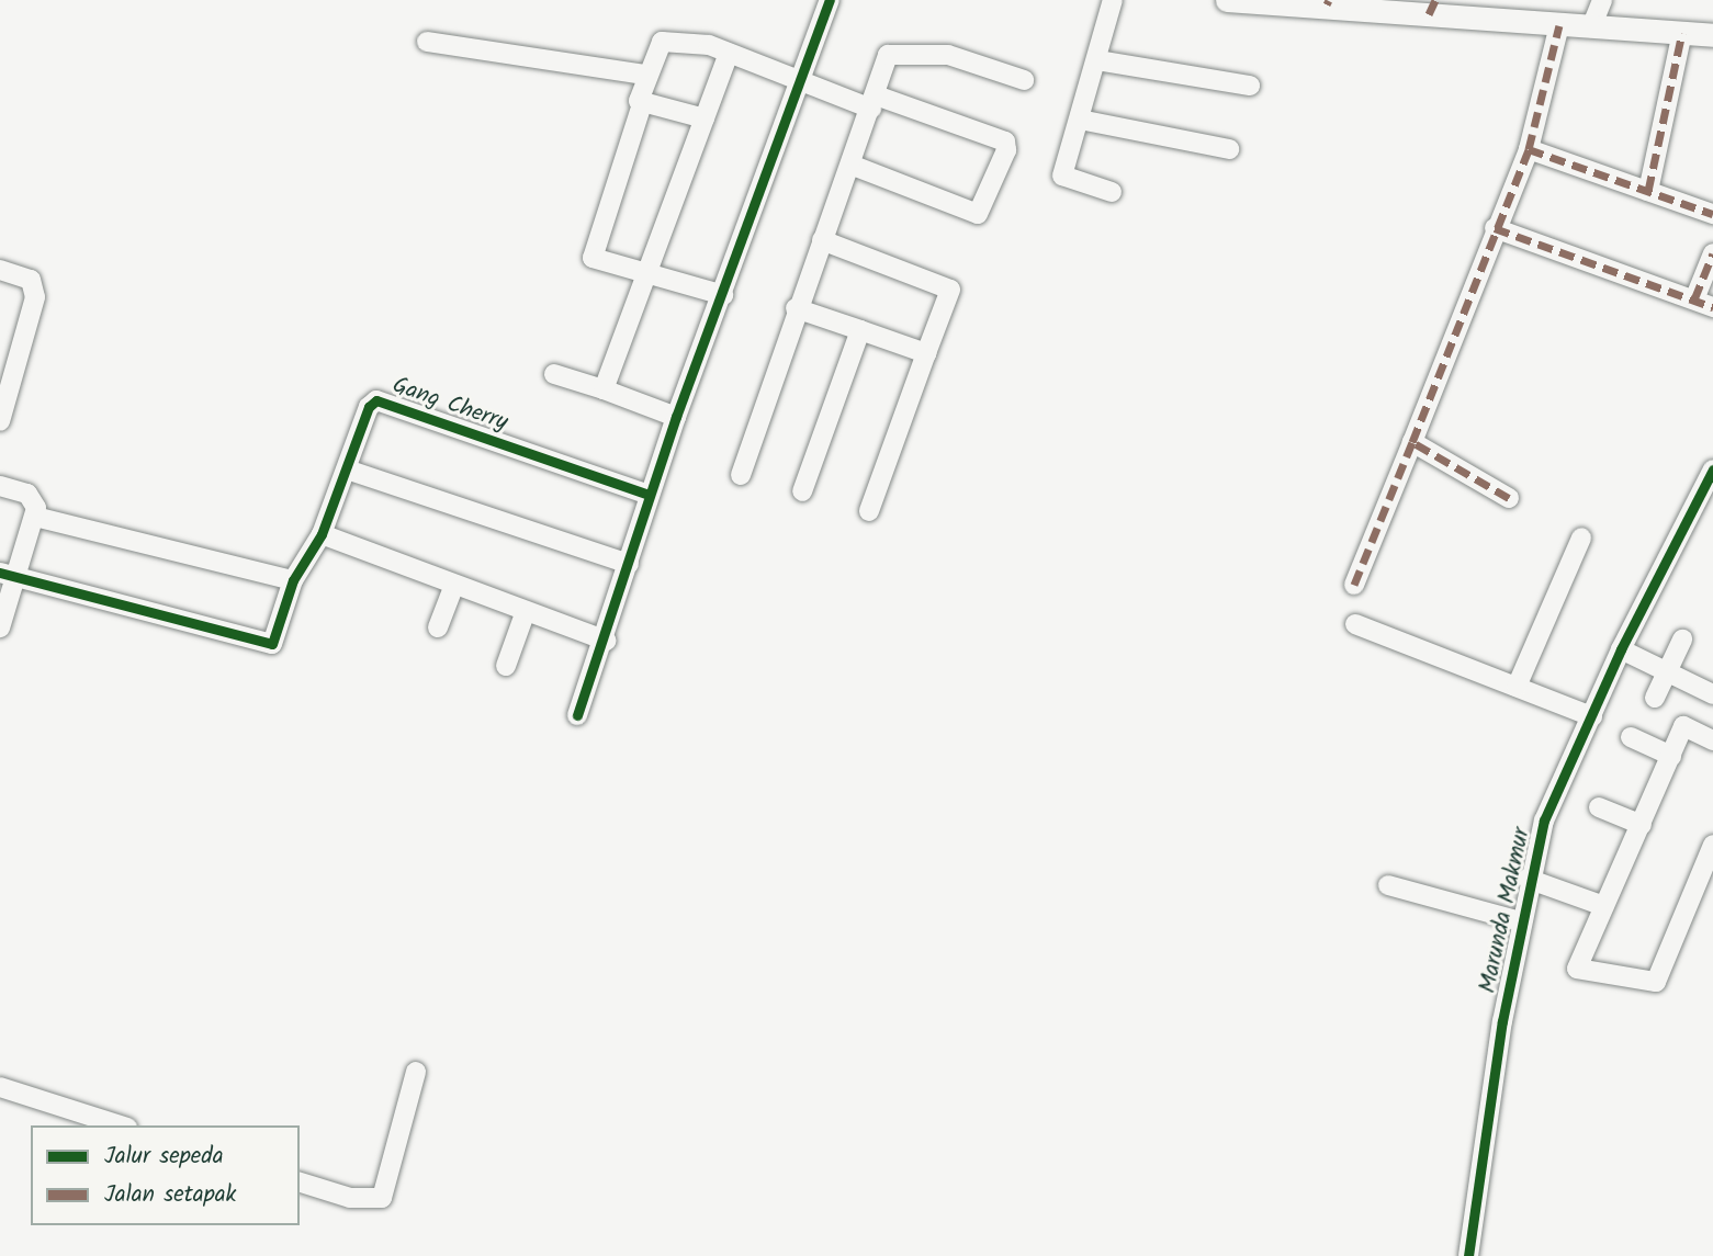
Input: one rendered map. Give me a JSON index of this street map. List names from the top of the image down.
{
  "streets": {
    "street": ["Gang Cherry", "Marunda Makmur"]
  },
  "legend": ["Jalur sepeda", "Jalan setapak"]
}
